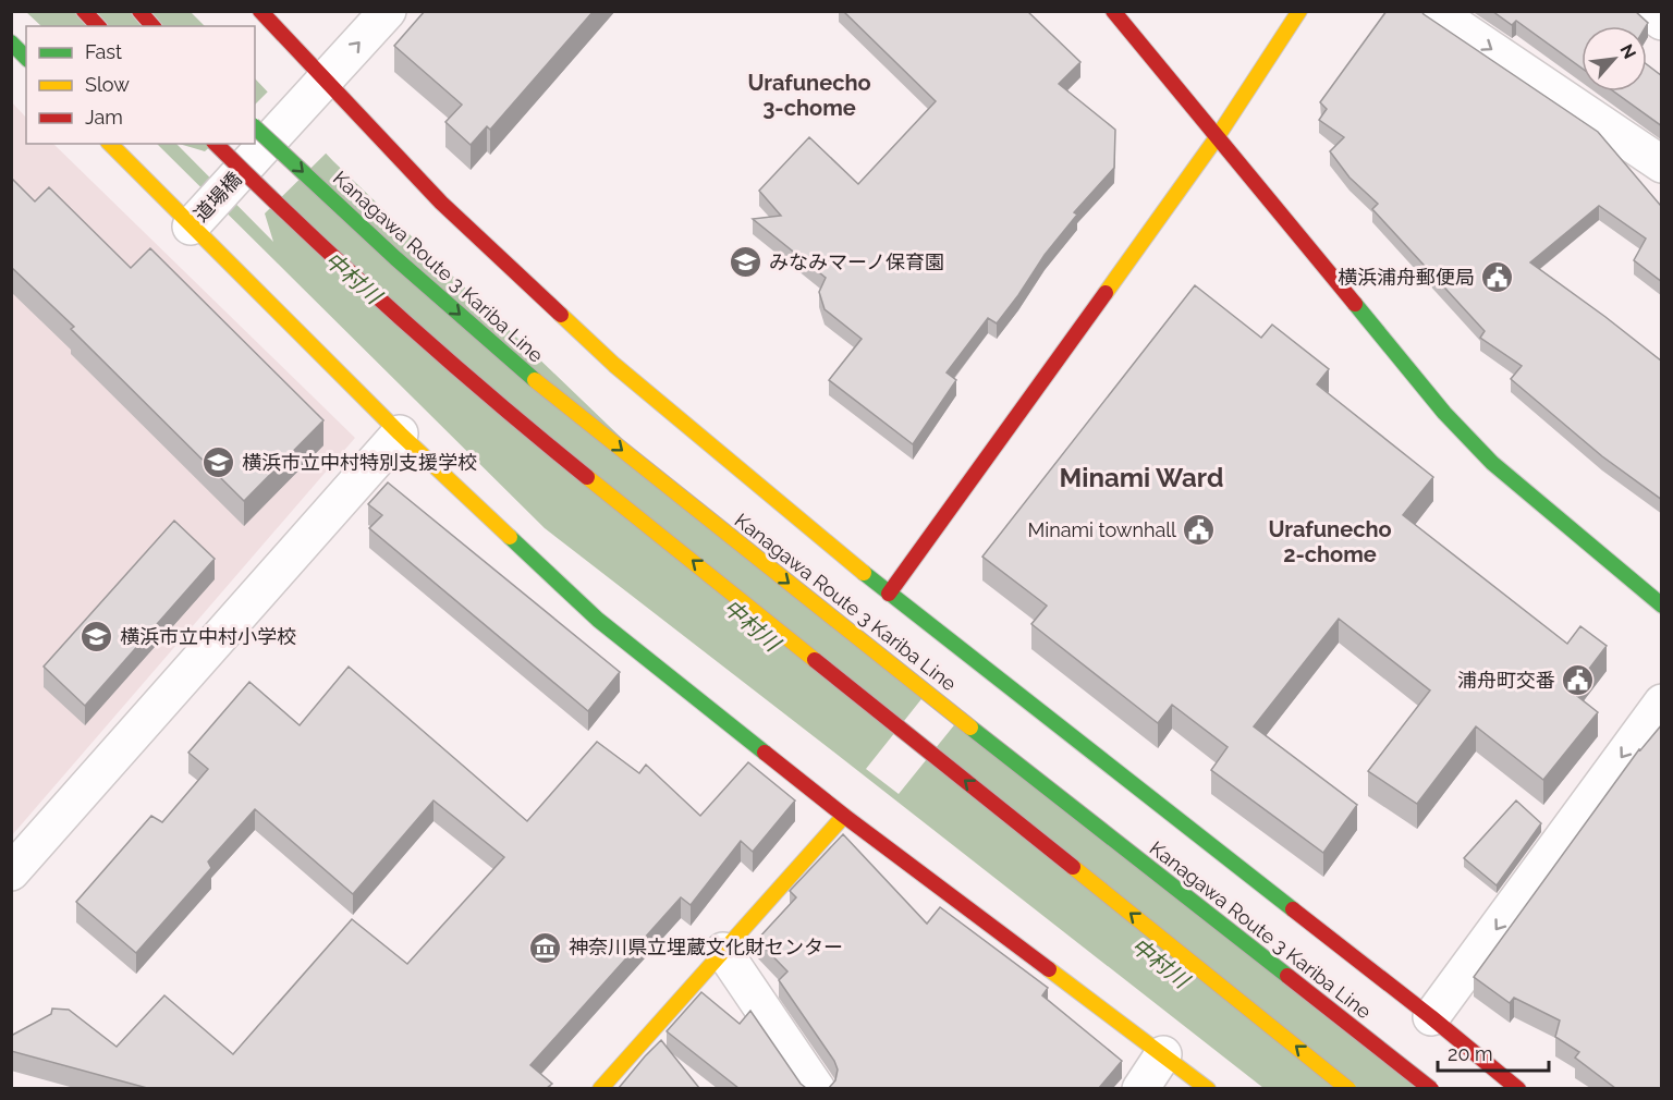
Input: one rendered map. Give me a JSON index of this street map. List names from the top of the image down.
{
  "streets": {
    "main road": ["Kanagawa Route 3 Kariba Line"],
    "street": ["道場橋"]
  },
  "districts": ["Urafunecho 3-chome", "Minami Ward", "Urafunecho 2-chome"],
  "water": ["中村川"],
  "places": {
    "school or university": ["みなみマーノ保育園", "横浜市立中村特別支援学校", "横浜市立中村小学校"],
    "public building": ["横浜浦舟郵便局", "Minami townhall", "浦舟町交番"],
    "museum": ["神奈川県立埋蔵文化財センター"]
  },
  "legend": ["Fast", "Slow", "Jam"],
  "scale_bar": "20 m",
  "north": "top right"
}
